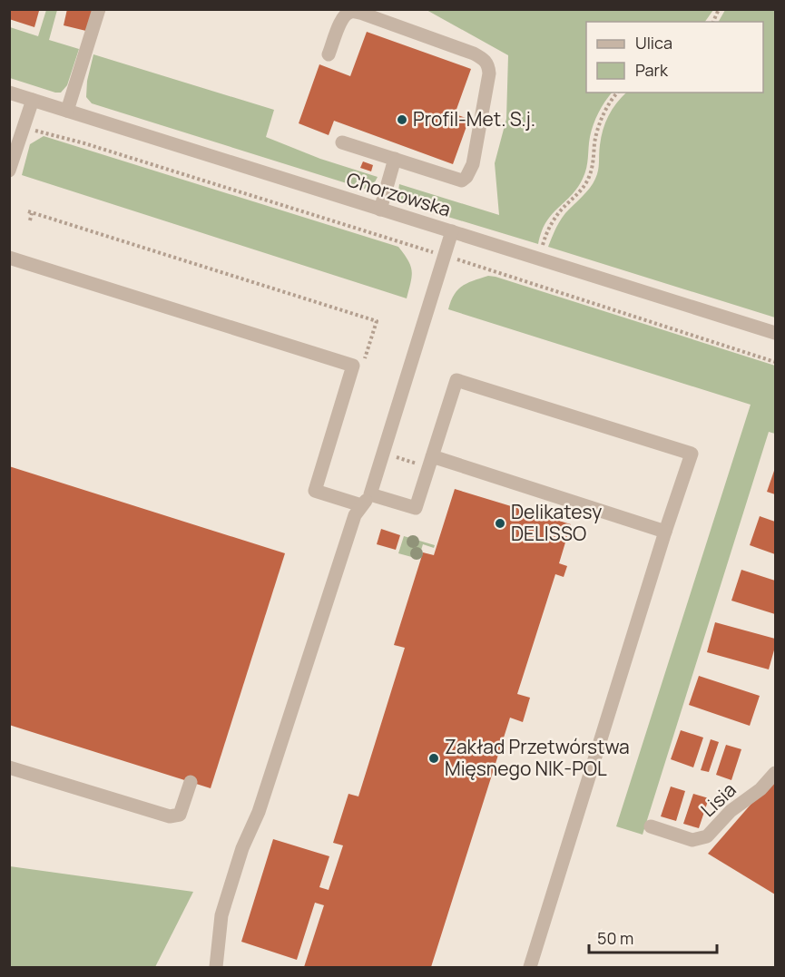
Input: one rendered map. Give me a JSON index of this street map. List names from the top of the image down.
{
  "streets": {
    "street": ["Chorzowska", "Lisia"]
  },
  "places": ["Profil-Met. S.j.", "Delikatesy DELISSO", "Zakład Przetwórstwa Mięsnego NIK-POL"],
  "legend": ["Ulica", "Park"],
  "scale_bar": "50 m"
}
